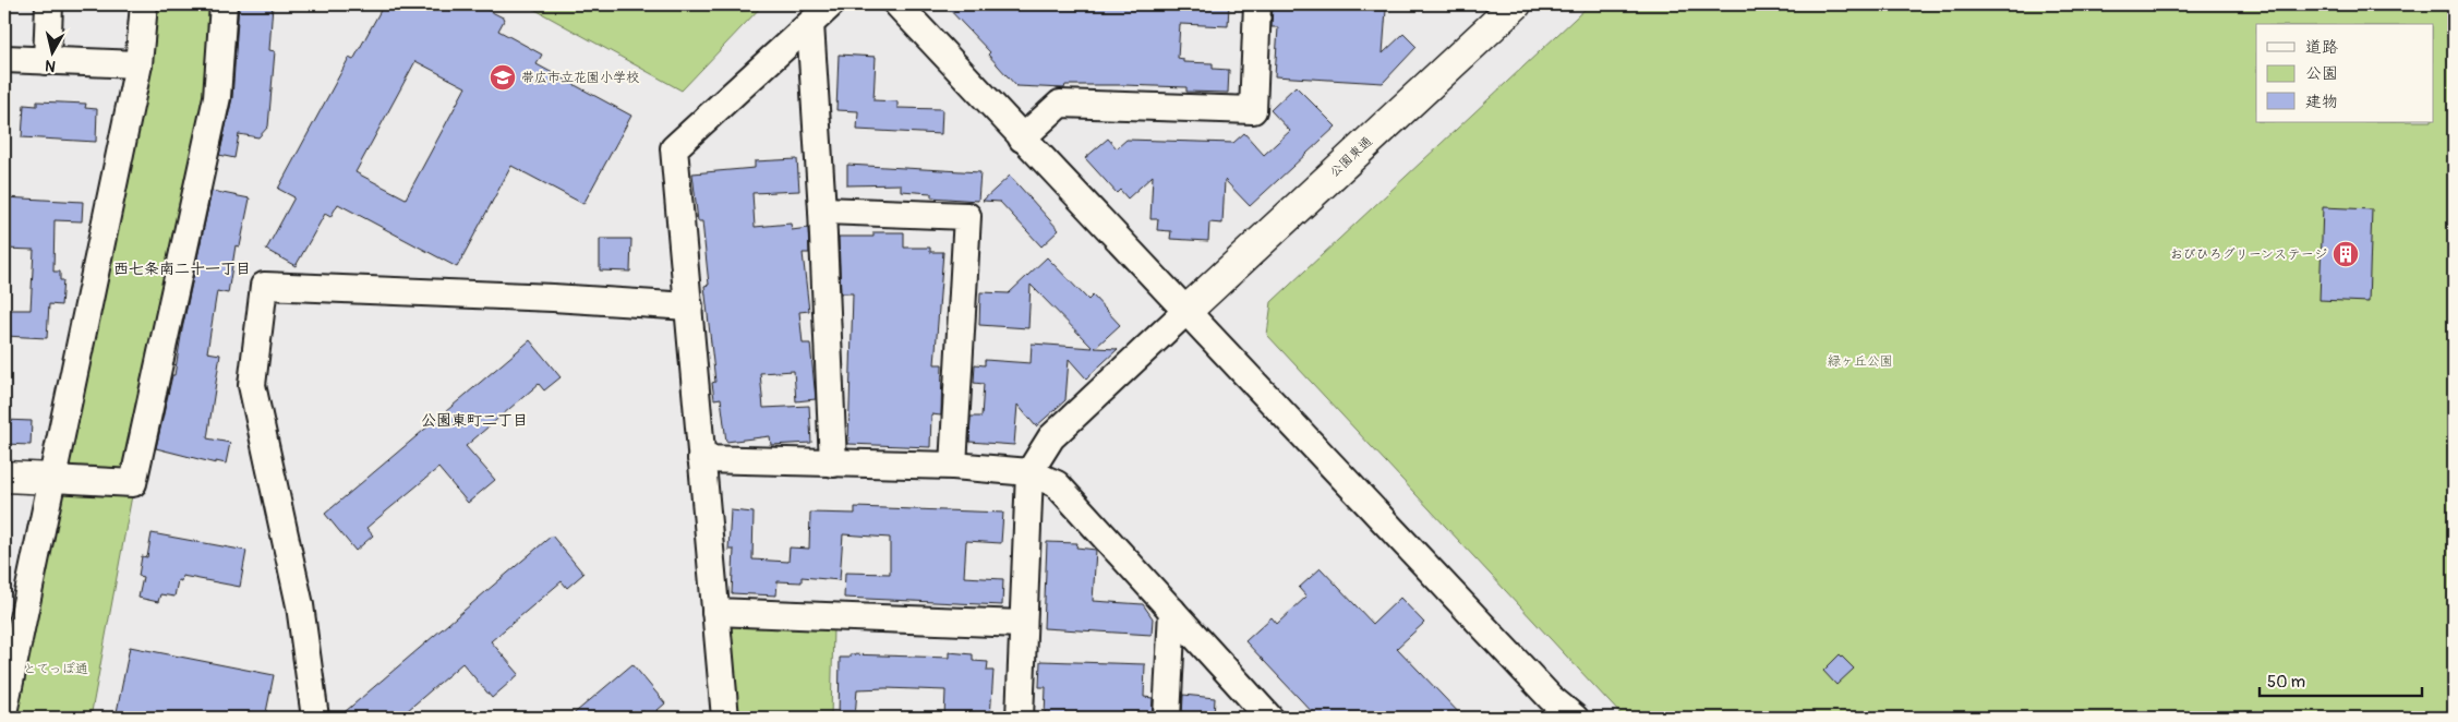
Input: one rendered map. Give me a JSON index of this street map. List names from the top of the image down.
{
  "streets": {
    "street": ["公園東通"]
  },
  "districts": ["西七条南二十一丁目", "公園東町二丁目"],
  "parks": ["緑ヶ丘公園", "とてっぽ通"],
  "places": {
    "school or university": ["帯広市立花園小学校"],
    "building": ["おびひろグリーンステージ"]
  },
  "legend": ["道路", "公園", "建物"],
  "scale_bar": "50 m",
  "north": "bottom"
}
